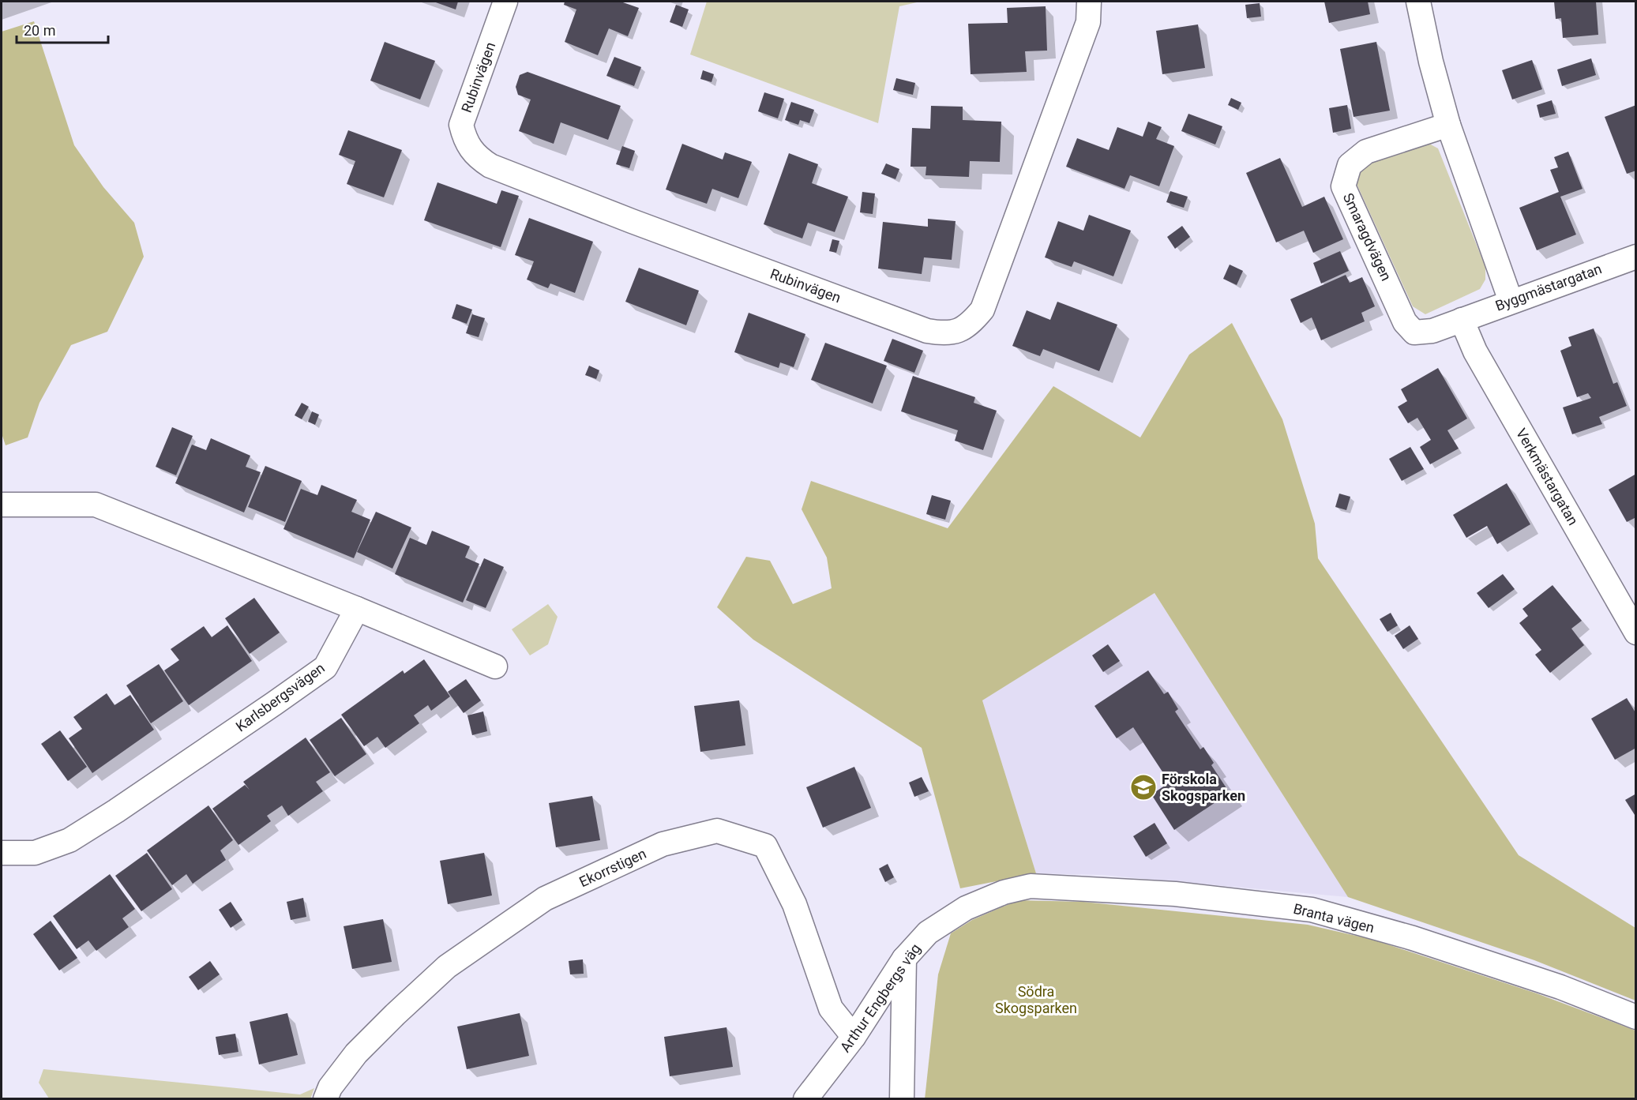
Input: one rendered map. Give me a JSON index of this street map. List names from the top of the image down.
{
  "streets": {
    "street": [
      "Rubinvägen",
      "Smaragdvägen",
      "Byggmästargatan",
      "Verkmästargatan",
      "Karlsbergsvägen",
      "Ekorrstigen",
      "Branta vägen",
      "Arthur Engbergs väg"
    ]
  },
  "crossings": [
    ["Smaragdvägen", "Byggmästargatan"],
    ["Smaragdvägen", "Verkmästargatan"],
    ["Byggmästargatan", "Verkmästargatan"],
    ["Ekorrstigen", "Arthur Engbergs väg"],
    ["Branta vägen", "Arthur Engbergs väg"]
  ],
  "parks": ["Södra Skogsparken"],
  "places": {
    "school or university": ["Förskola Skogsparken"]
  },
  "scale_bar": "20 m"
}
